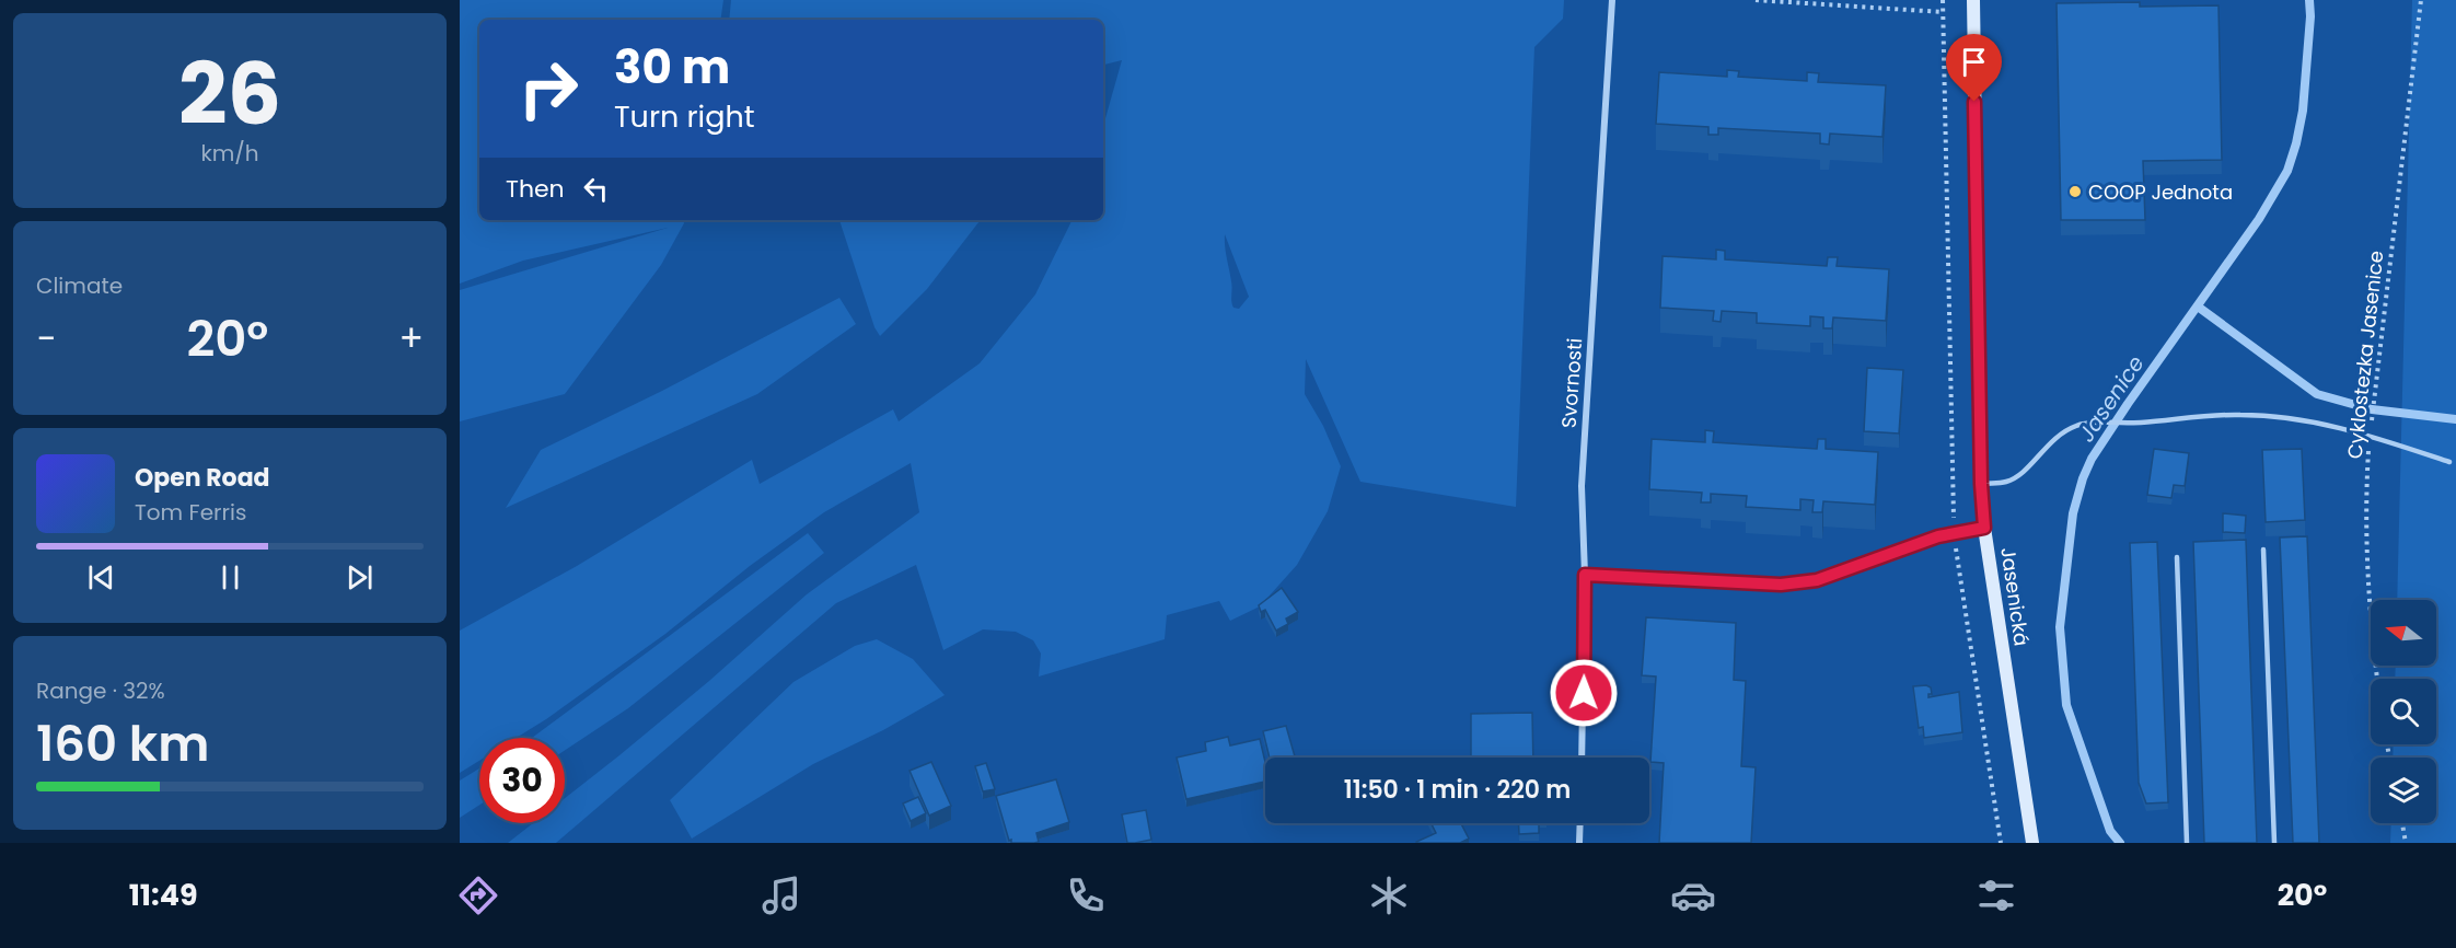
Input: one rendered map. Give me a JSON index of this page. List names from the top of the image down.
{
  "streets": {
    "street": ["Svornosti", "Jasenická"],
    "path": ["Cyklostezka Jasenice"]
  },
  "water": ["Jasenice"],
  "places": ["COOP Jednota"],
  "north": "left",
  "page": {
    "tile": [
      ["26", "km/h"],
      "Climate",
      ["Range · 32%", "160 km"]
    ],
    "turn": ["30 m", "Turn right"],
    "then": "Then",
    "heat": ["−", "20°", "+"],
    "song": ["Open Road", "Tom Ferris"],
    "limit": "30",
    "trip": "11:50 · 1 min · 220 m",
    "tabs": ["11:49", "20°"]
  }
}
